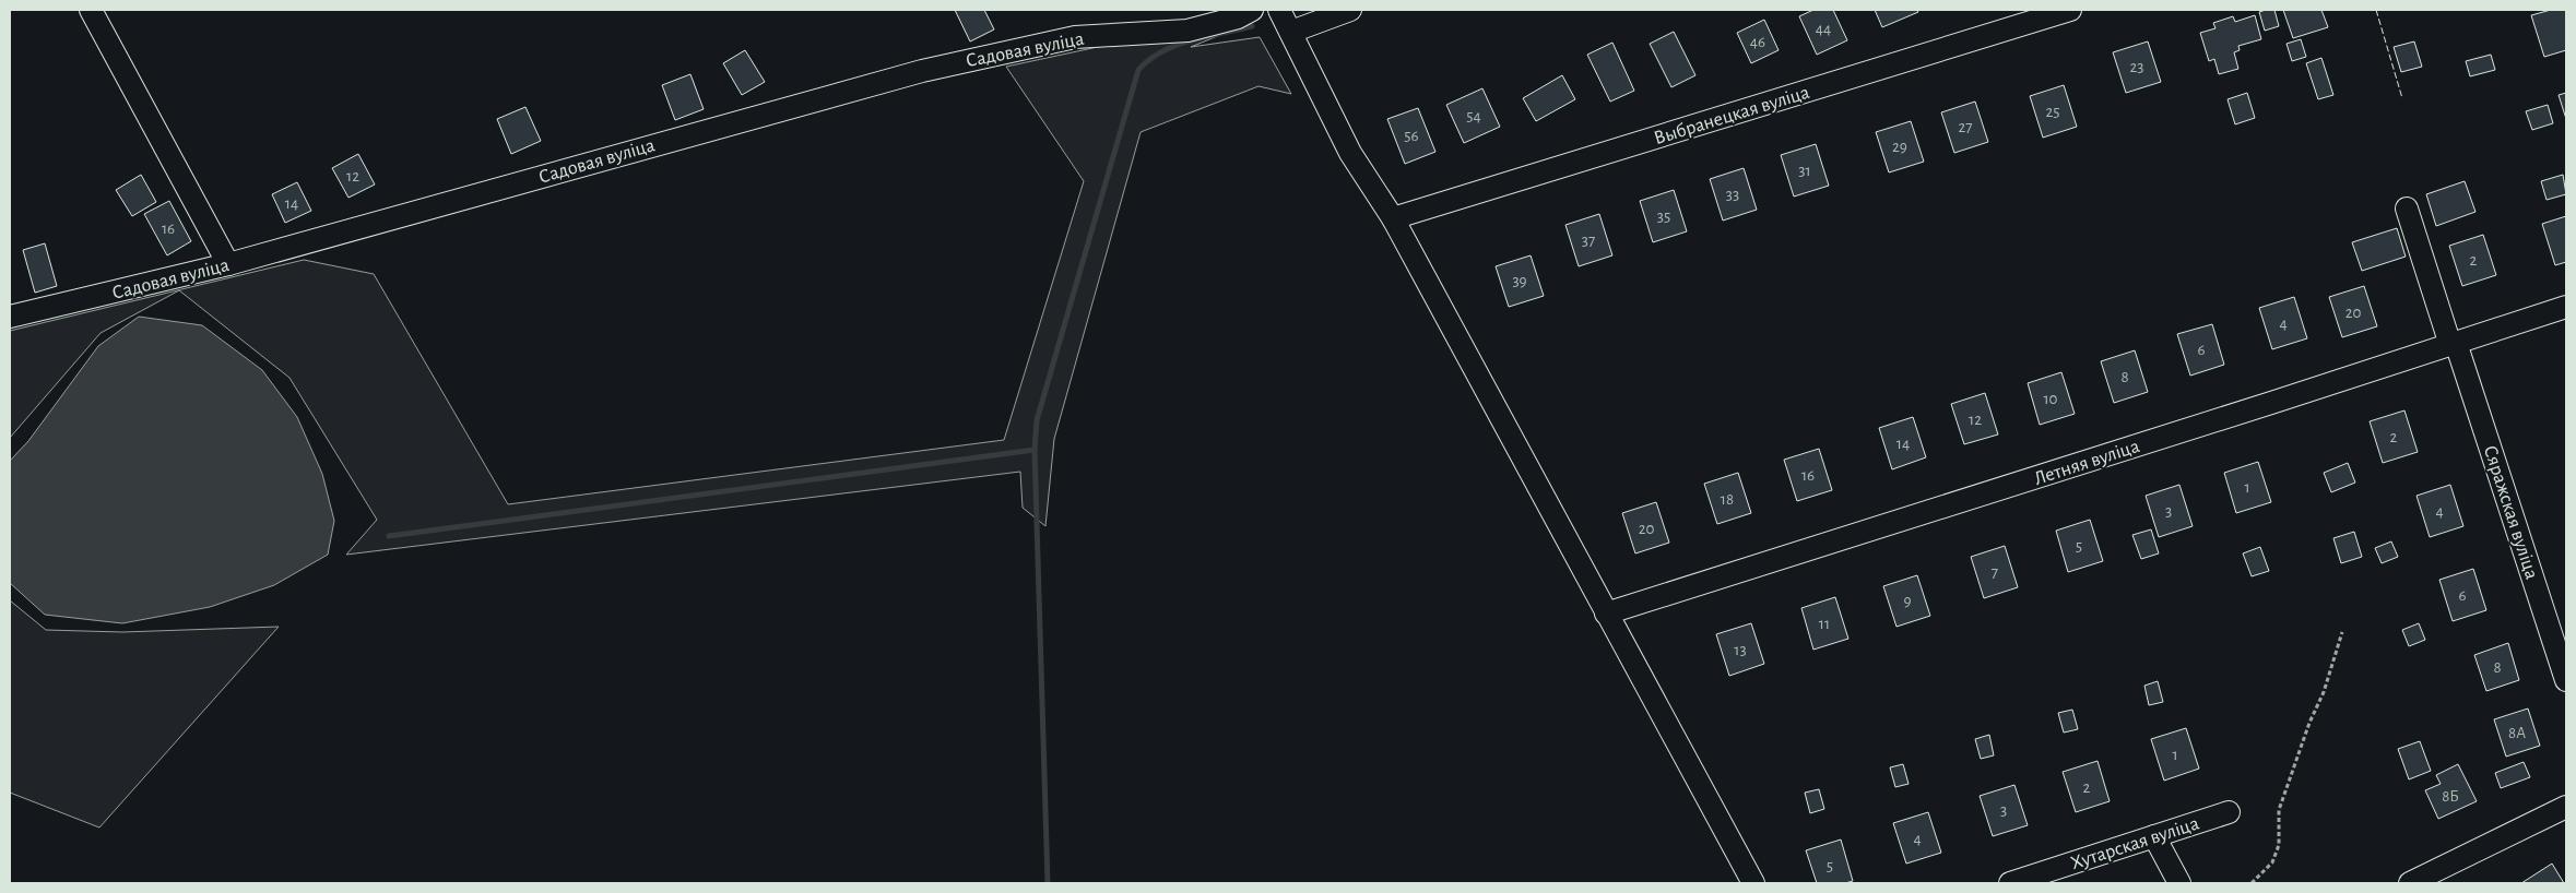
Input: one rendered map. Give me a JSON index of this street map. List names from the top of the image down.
{
  "streets": {
    "street": [
      "Садовая вуліца",
      "Выбранецкая вуліца",
      "Летняя вуліца",
      "Сяражская вуліца",
      "Хутарская вуліца"
    ]
  },
  "crossings": [
    ["Летняя вуліца", "Сяражская вуліца"]
  ],
  "house_numbers": [
    "44",
    "46",
    "23",
    "25",
    "54",
    "27",
    "56",
    "29",
    "31",
    "12",
    "33",
    "14",
    "35",
    "16",
    "37",
    "2",
    "39",
    "20",
    "4",
    "6",
    "8",
    "10",
    "12",
    "2",
    "14",
    "16",
    "1",
    "18",
    "3",
    "4",
    "20",
    "5",
    "7",
    "6",
    "9",
    "11",
    "13",
    "8",
    "8А",
    "1",
    "2",
    "8Б",
    "3",
    "4",
    "5"
  ]
}
